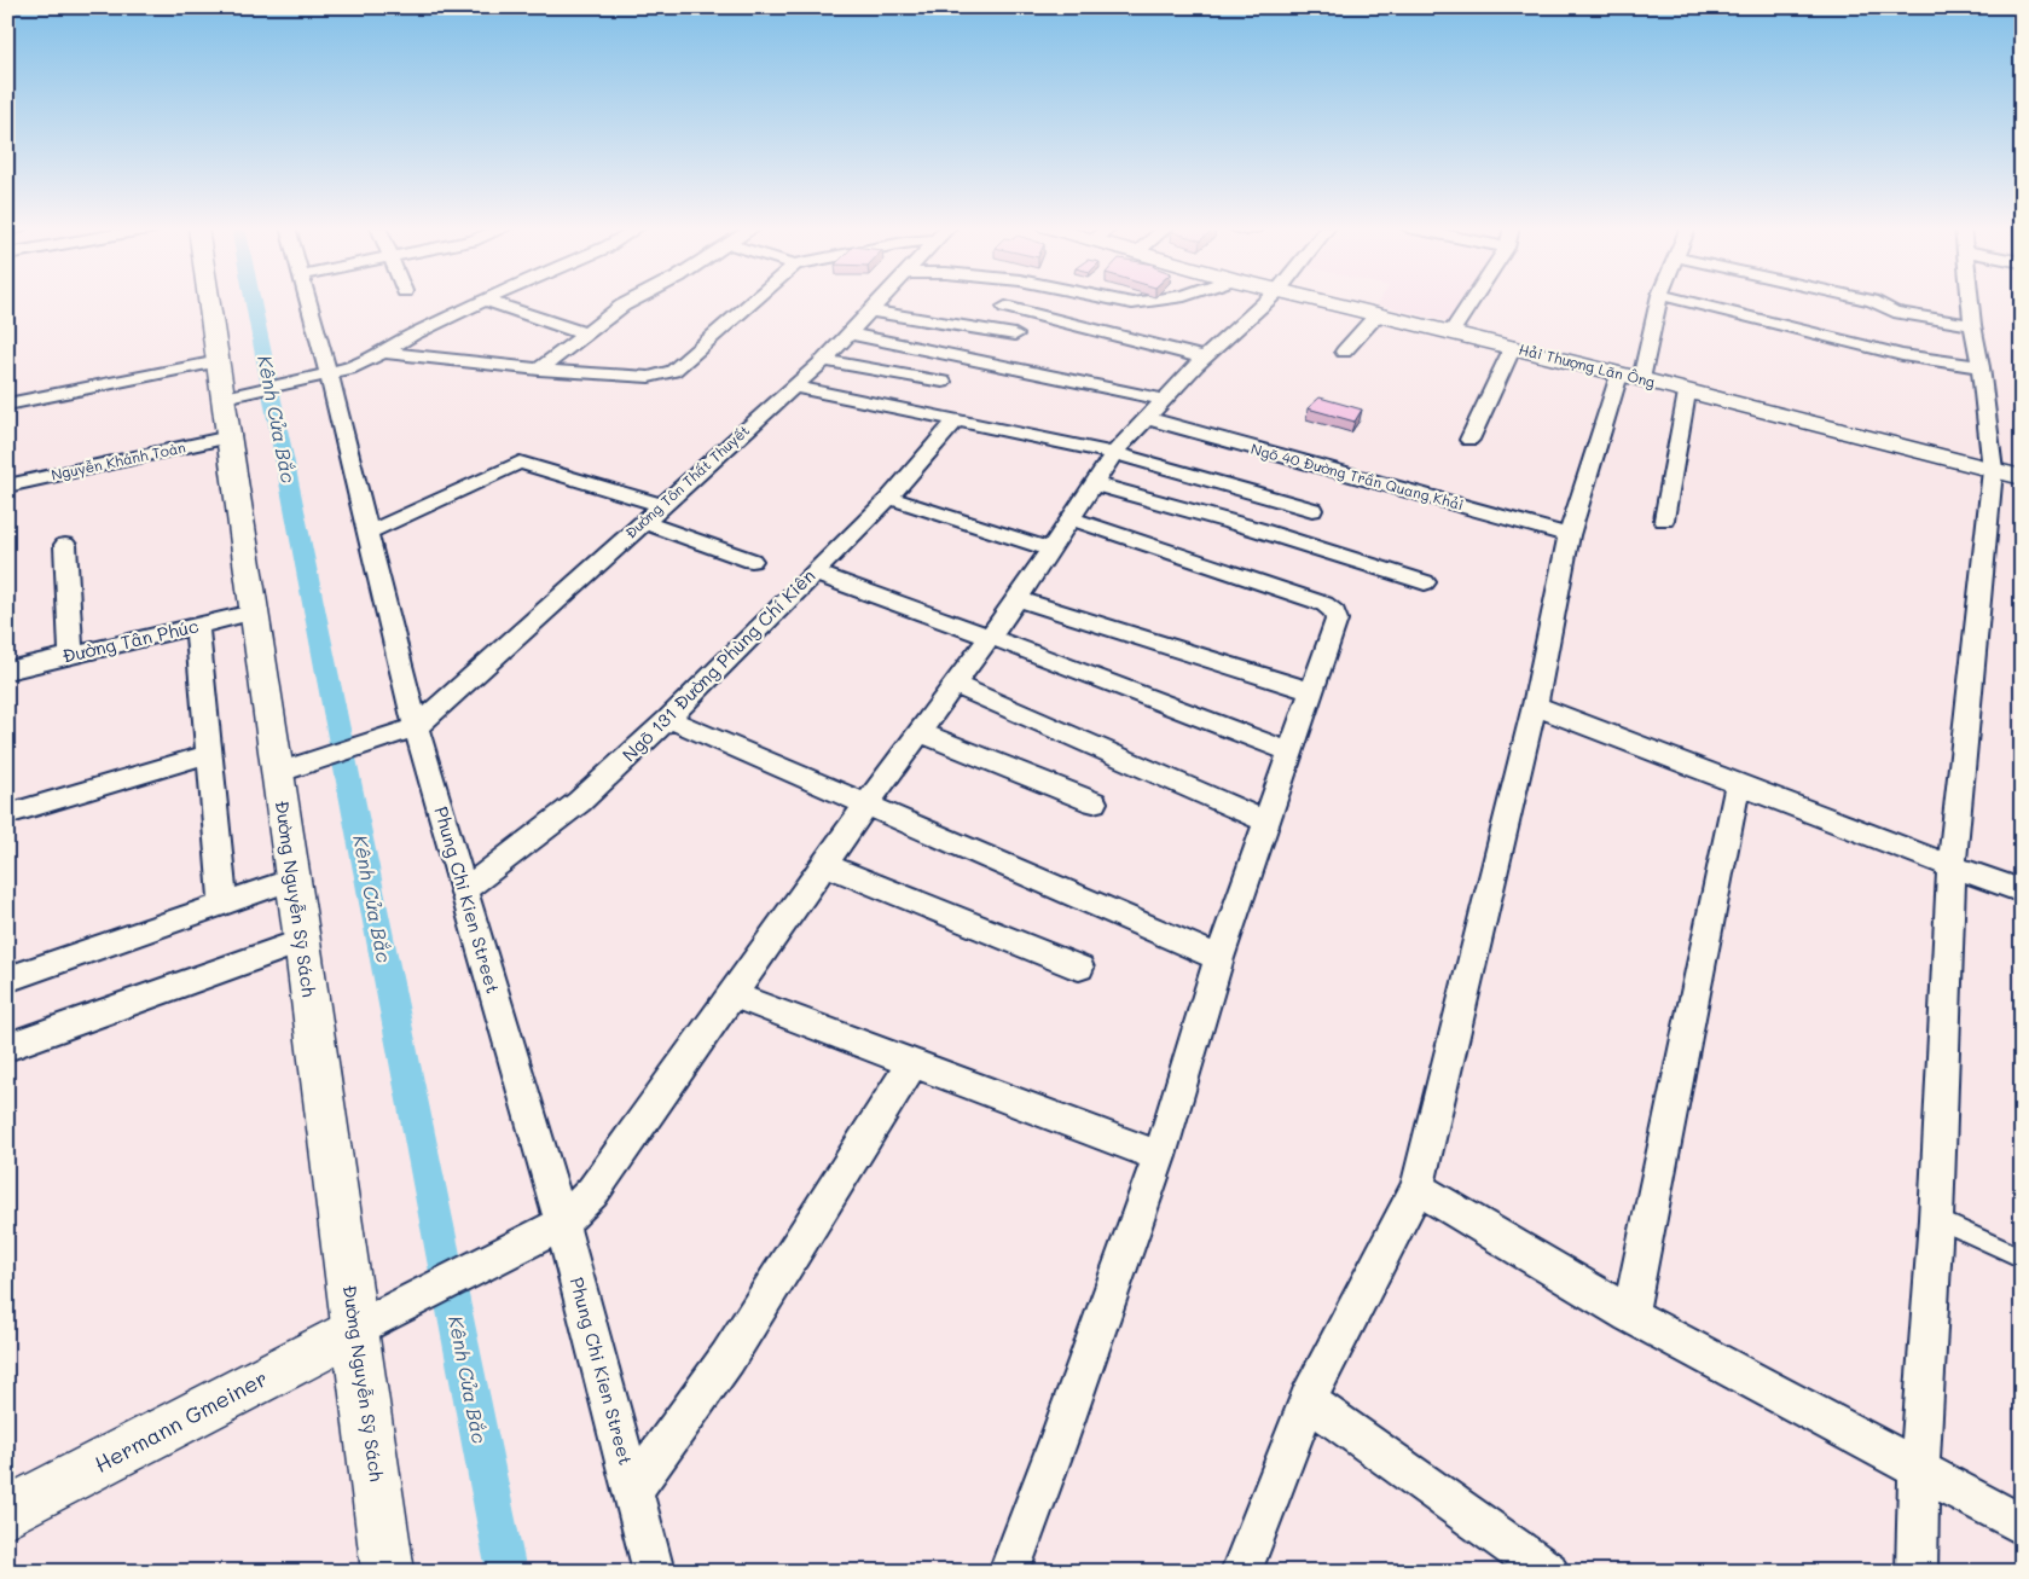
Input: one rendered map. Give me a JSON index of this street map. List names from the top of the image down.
{
  "streets": {
    "main road": ["Hải Thượng Lãn Ông", "Đường Nguyễn Sỹ Sách", "Hermann Gmeiner"],
    "street": [
      "Nguyễn Khánh Toàn",
      "Ngõ 40 Đường Trần Quang Khải",
      "Đường Tôn Thất Thuyết",
      "Đường Tân Phúc",
      "Ngõ 131 Đường Phùng Chí Kiên",
      "Phung Chi Kien Street"
    ]
  },
  "crossings": [
    ["Nguyễn Khánh Toàn", "Đường Nguyễn Sỹ Sách"],
    ["Ngõ 40 Đường Trần Quang Khải", "Đường Tôn Thất Thuyết"],
    ["Đường Tôn Thất Thuyết", "Phung Chi Kien Street"],
    ["Đường Tân Phúc", "Đường Nguyễn Sỹ Sách"],
    ["Ngõ 131 Đường Phùng Chí Kiên", "Phung Chi Kien Street"],
    ["Đường Nguyễn Sỹ Sách", "Hermann Gmeiner"]
  ],
  "water": ["Kênh Cửa Bắc"]
}
